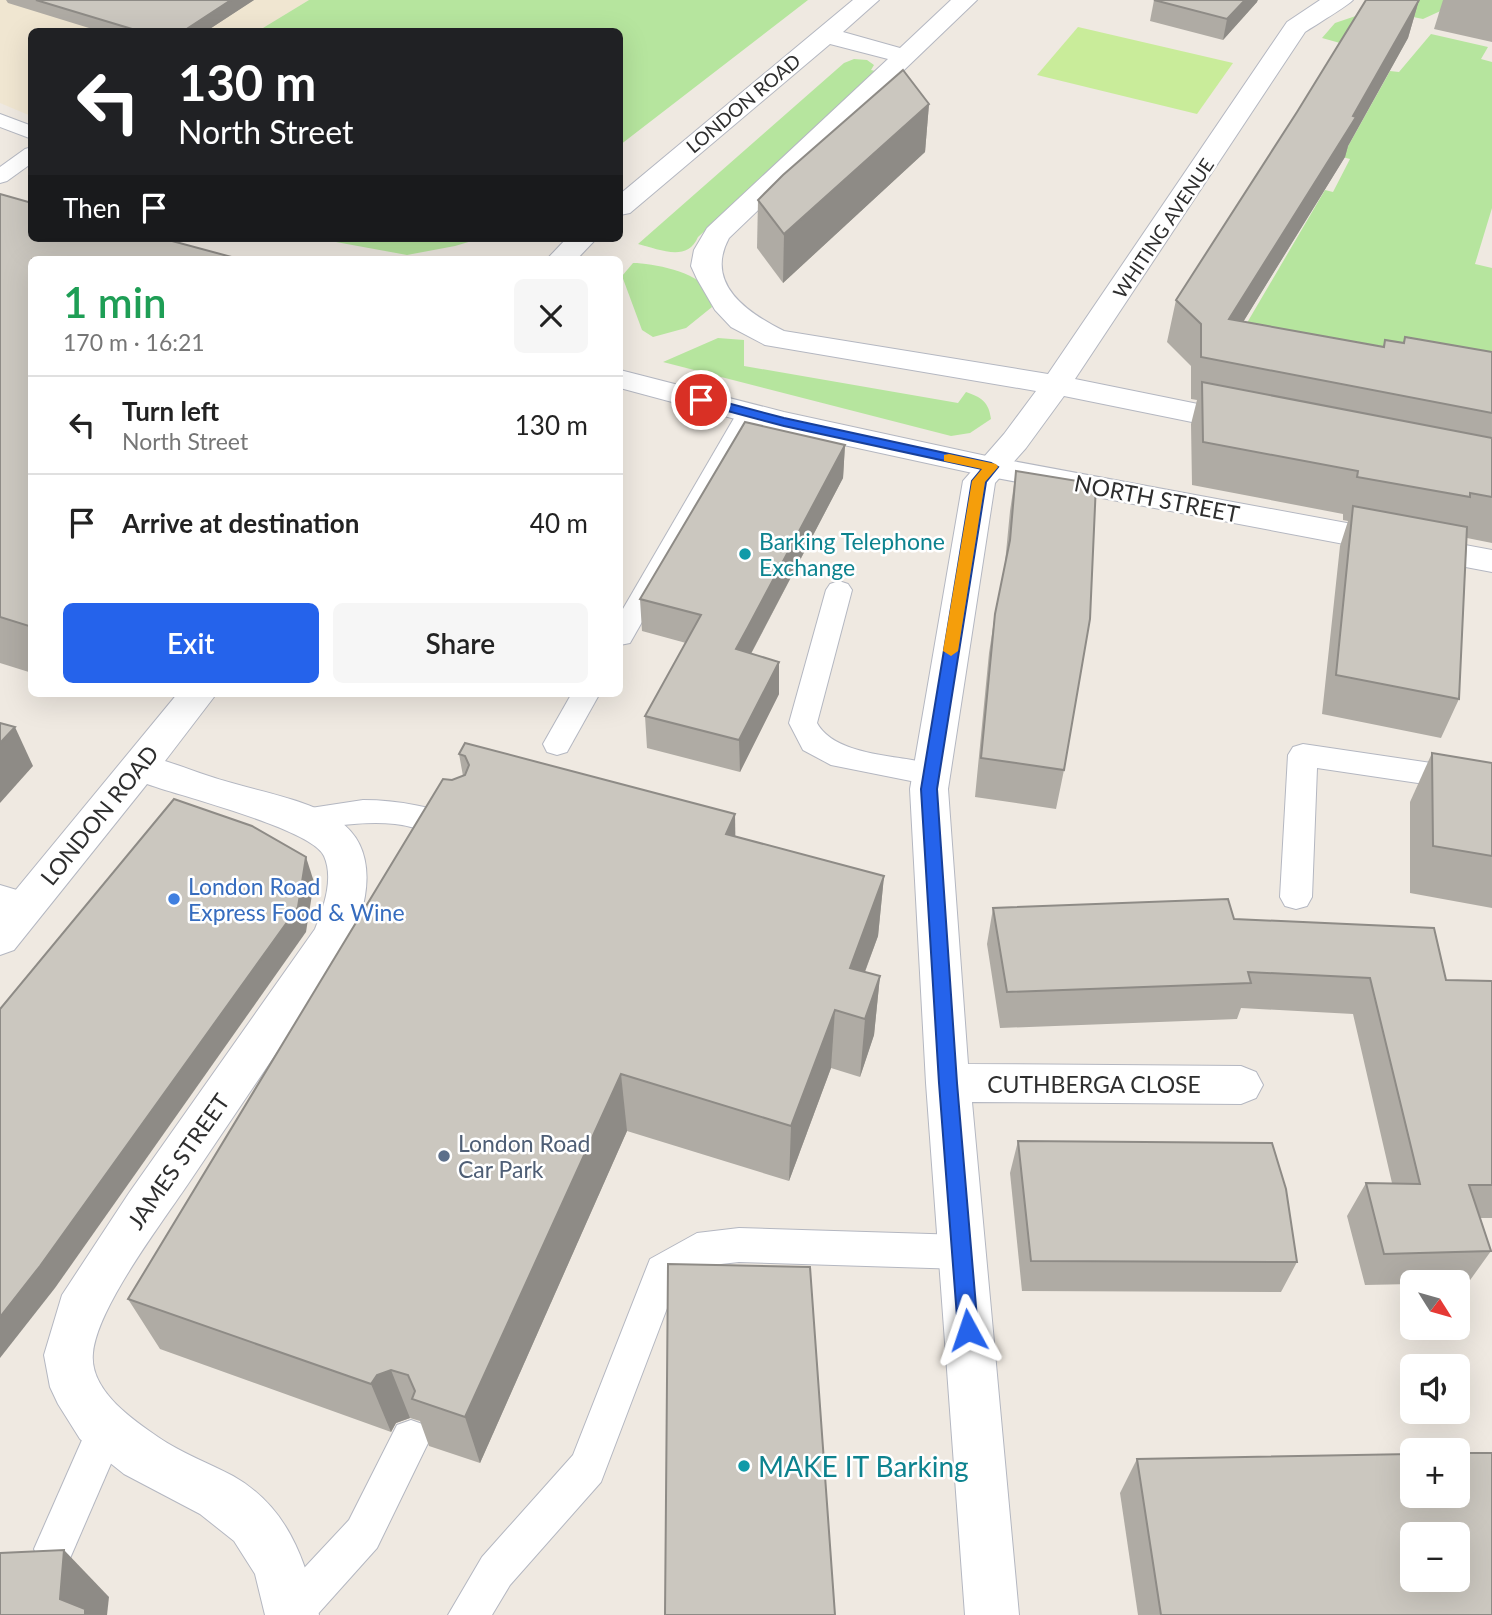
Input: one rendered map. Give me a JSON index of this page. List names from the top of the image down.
{
  "streets": {
    "street": [
      "LONDON ROAD",
      "WHITING AVENUE",
      "NORTH STREET",
      "CUTHBERGA CLOSE",
      "JAMES STREET"
    ]
  },
  "crossings": [
    ["LONDON ROAD", "JAMES STREET"],
    ["WHITING AVENUE", "NORTH STREET"],
    ["WHITING AVENUE", "CUTHBERGA CLOSE"]
  ],
  "places": [
    "Barking Telephone Exchange",
    "London Road Express Food & Wine",
    "London Road Car Park",
    "MAKE IT Barking"
  ],
  "north": "bottom right",
  "page": {
    "turn": ["130 m", "North Street"],
    "then": "Then",
    "heading": ["1 min", "170 m · 16:21"],
    "list": [
      {
        "name": "Turn left",
        "note": "North Street",
        "value": "130 m"
      },
      {
        "name": "Arrive at destination",
        "value": "40 m"
      }
    ],
    "buttons": ["Exit", "Share"],
    "map_buttons": ["+", "−"]
  }
}
